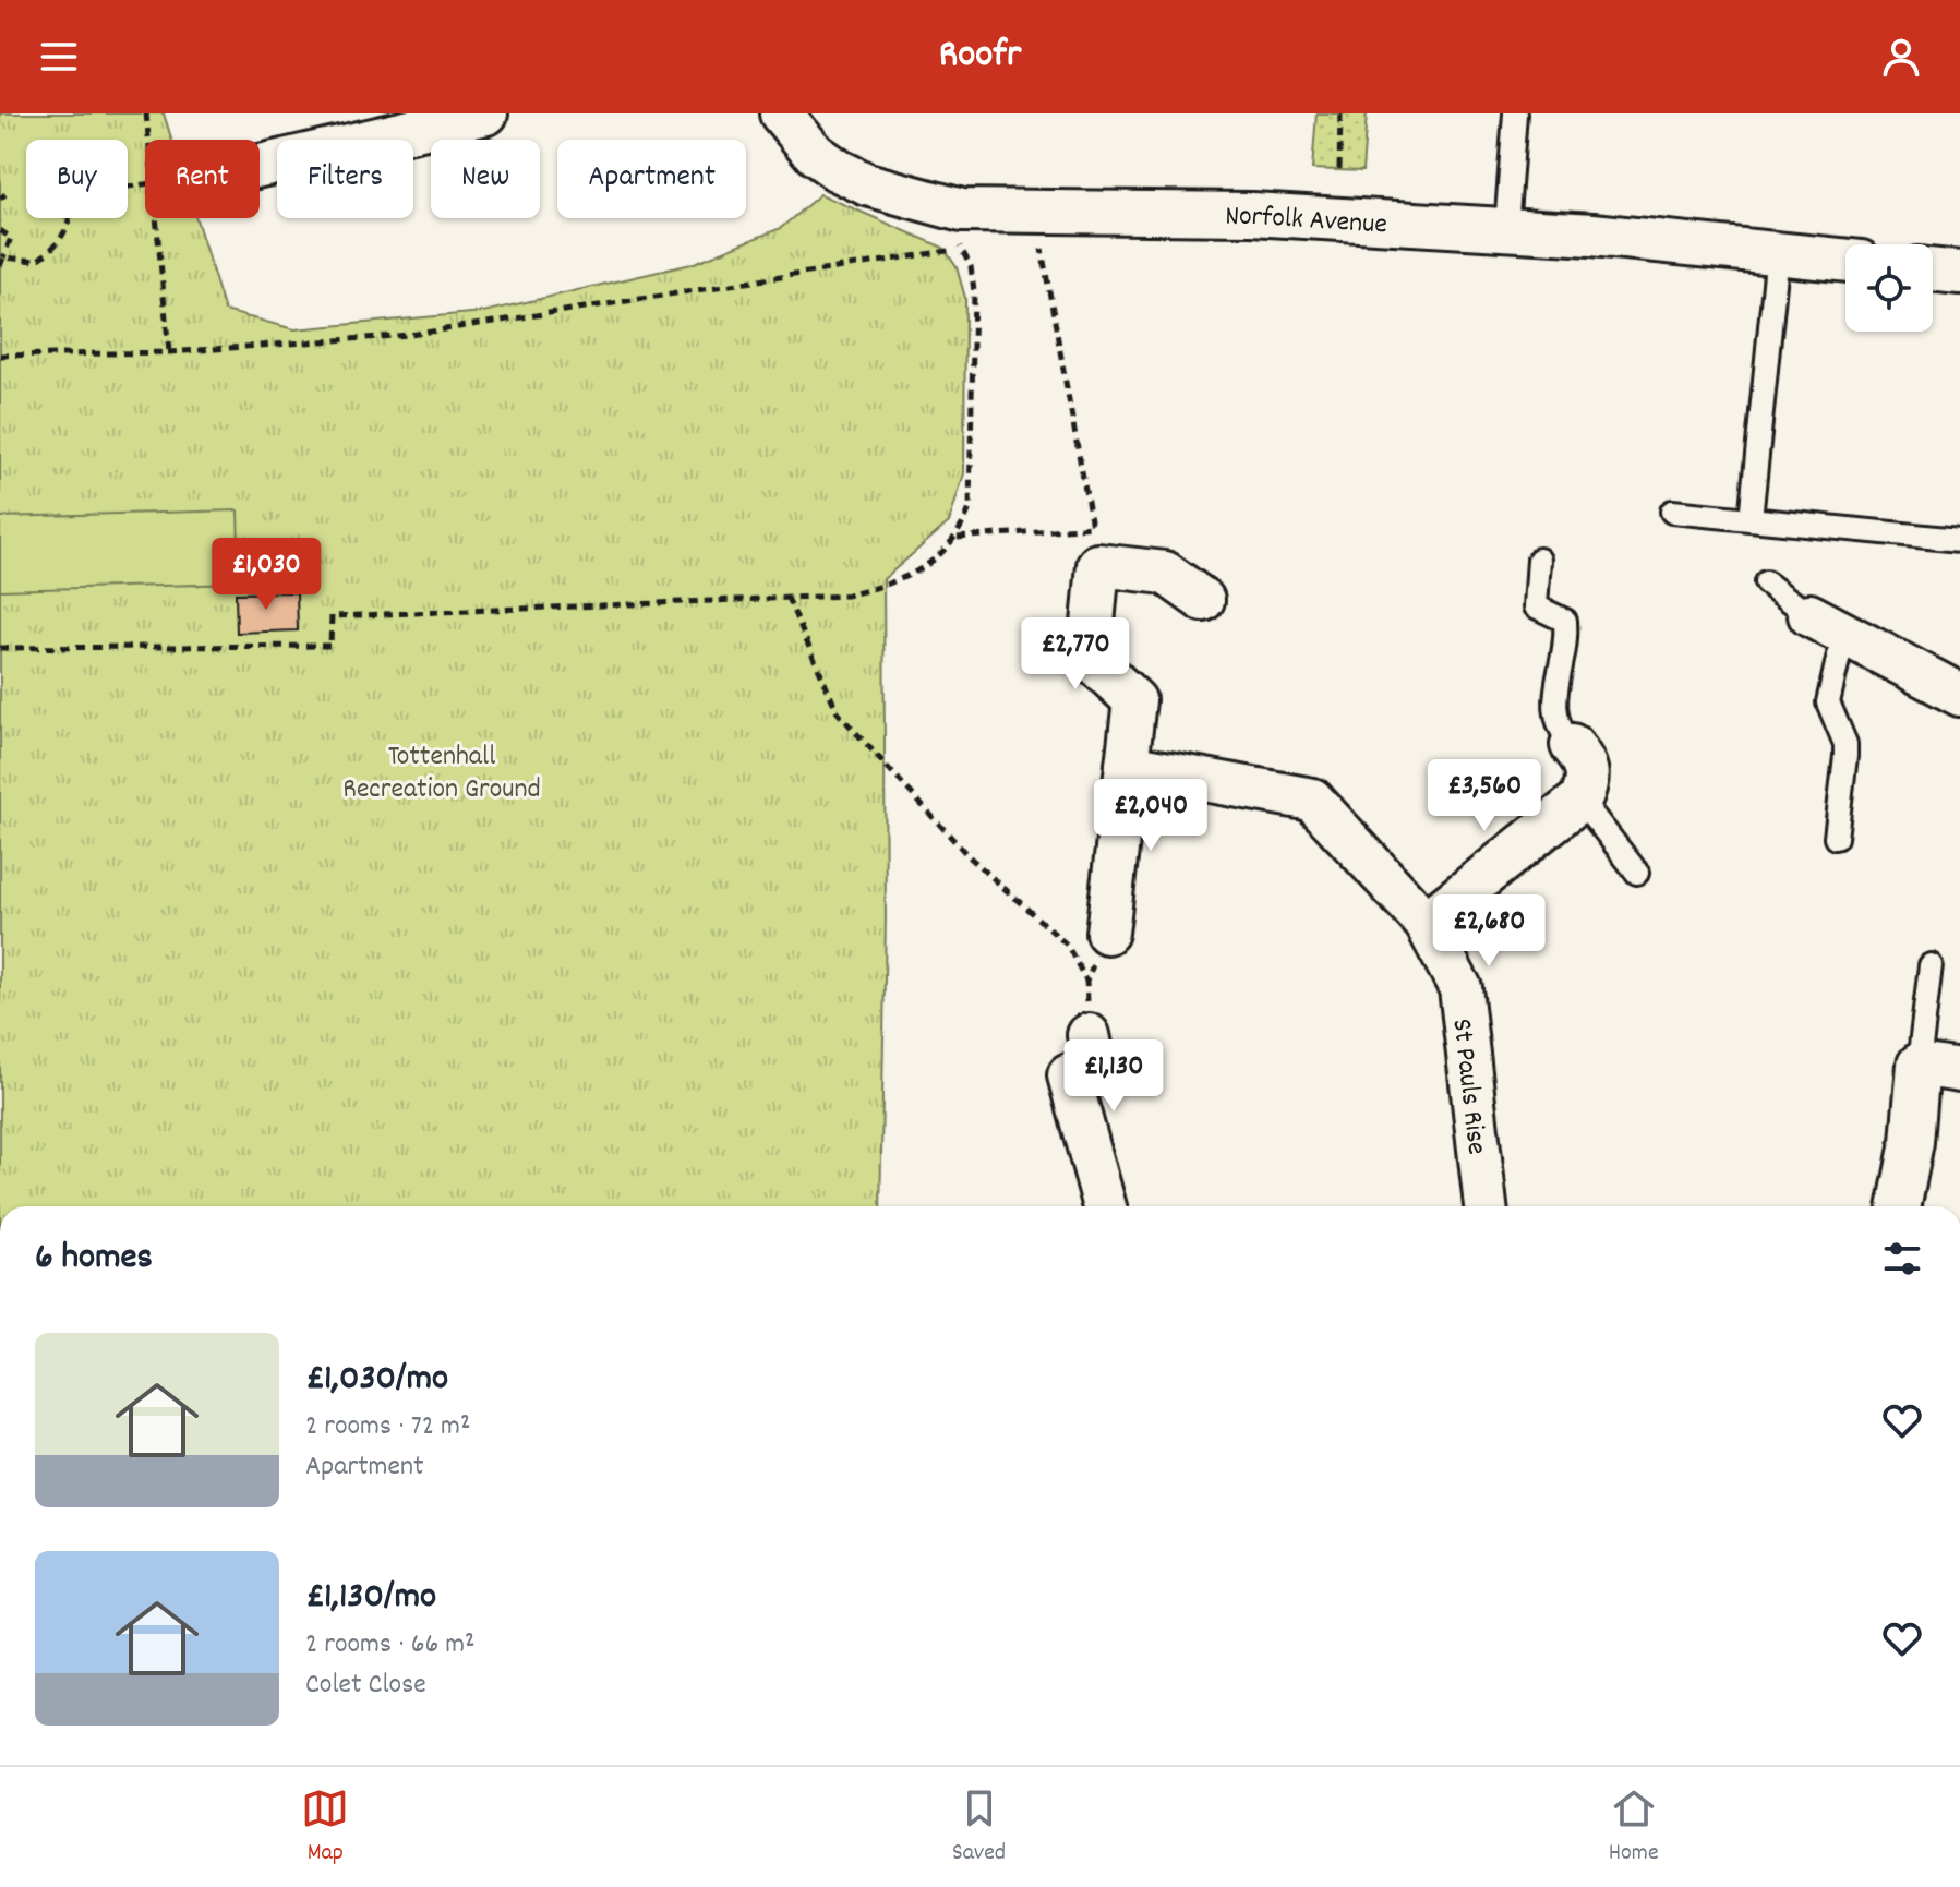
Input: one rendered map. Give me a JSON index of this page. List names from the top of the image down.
{
  "streets": {
    "street": ["Norfolk Avenue", "St Pauls Rise"]
  },
  "parks": ["Tottenhall Recreation Ground"],
  "page": {
    "header": "Roofr",
    "chip": [
      "Buy",
      "Rent",
      "Filters",
      "New",
      "Apartment"
    ],
    "price": [
      "£1,030",
      "£2,770",
      "£3,560",
      "£2,040",
      "£2,680",
      "£1,130"
    ],
    "heading": "6 homes",
    "list": [
      {
        "name": "£1,030/mo",
        "note": "2 rooms · 72 m² · Apartment"
      },
      {
        "name": "£1,130/mo",
        "note": "2 rooms · 66 m² · Colet Close"
      }
    ],
    "tabs": ["Map", "Saved", "Home"]
  }
}
